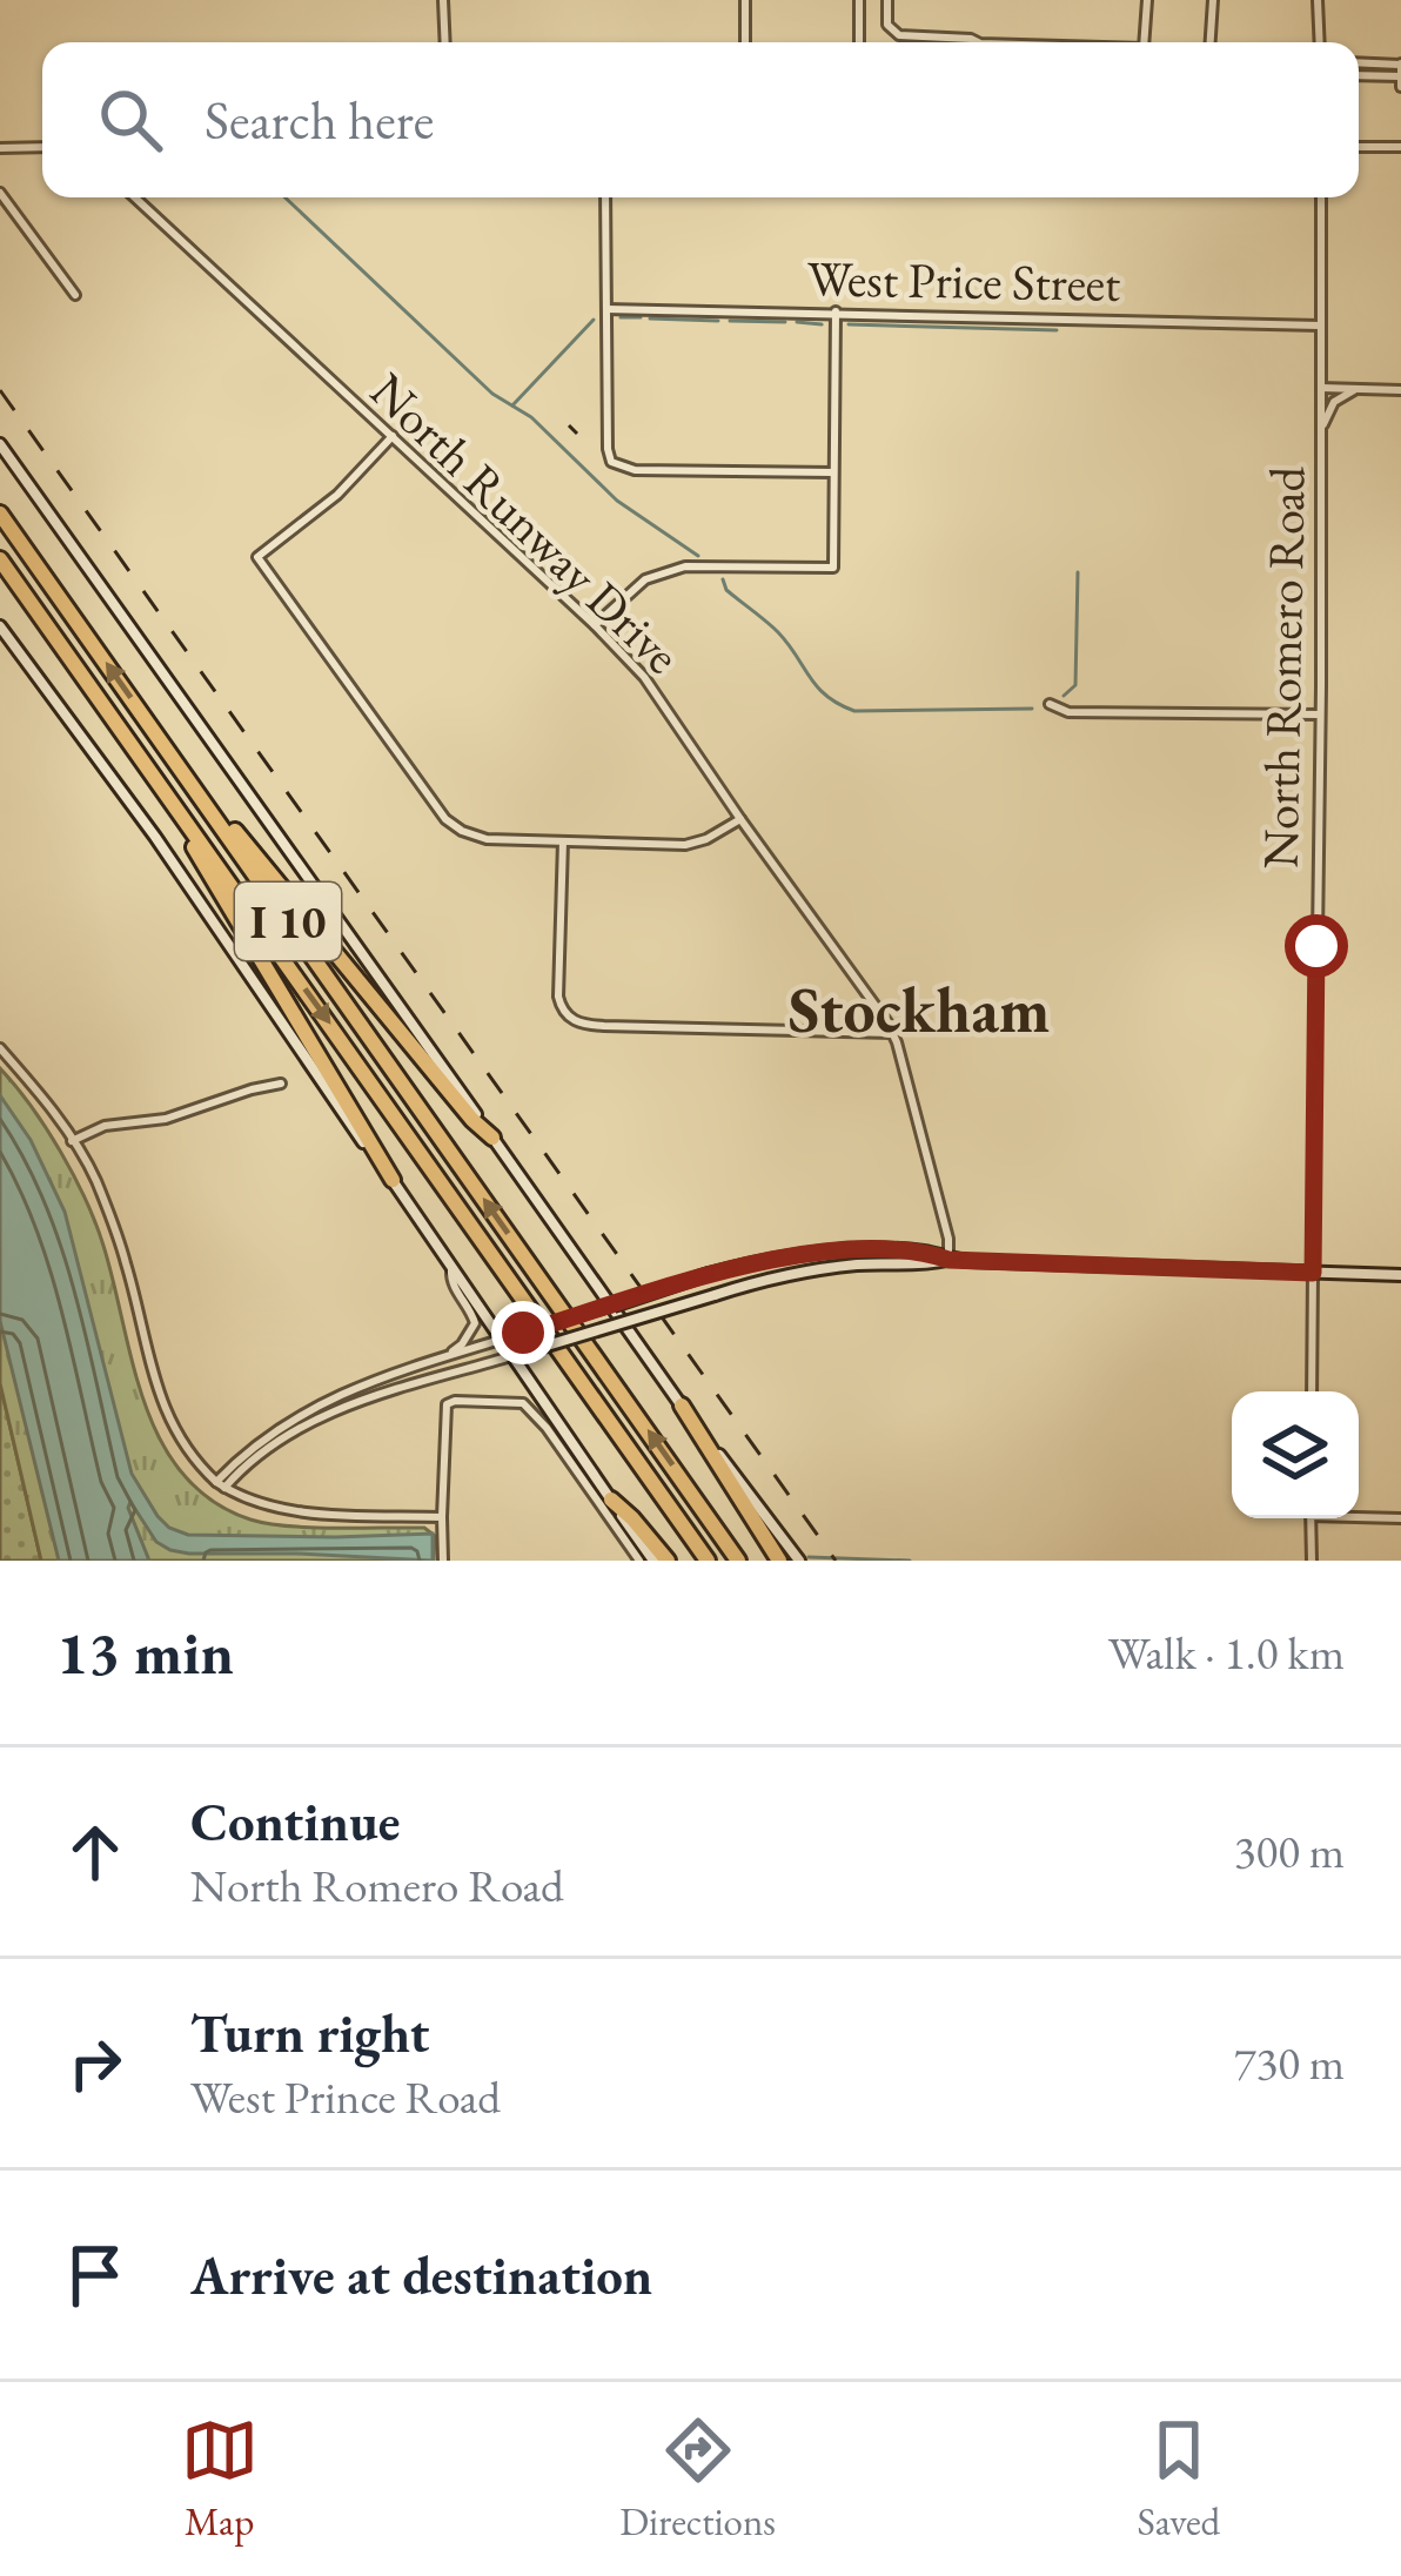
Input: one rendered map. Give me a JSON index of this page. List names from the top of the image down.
{
  "streets": {
    "highway": ["I 10"],
    "street": ["West Price Street", "North Runway Drive", "North Romero Road"]
  },
  "crossings": [
    ["West Price Street", "North Romero Road"]
  ],
  "districts": ["Stockham"],
  "page": {
    "search": "Search here",
    "heading": ["13 min", "Walk · 1.0 km"],
    "list": [
      ["Continue", "North Romero Road", "300 m"],
      ["Turn right", "West Prince Road", "730 m"],
      "Arrive at destination"
    ],
    "nav": ["Map", "Directions", "Saved"]
  }
}
